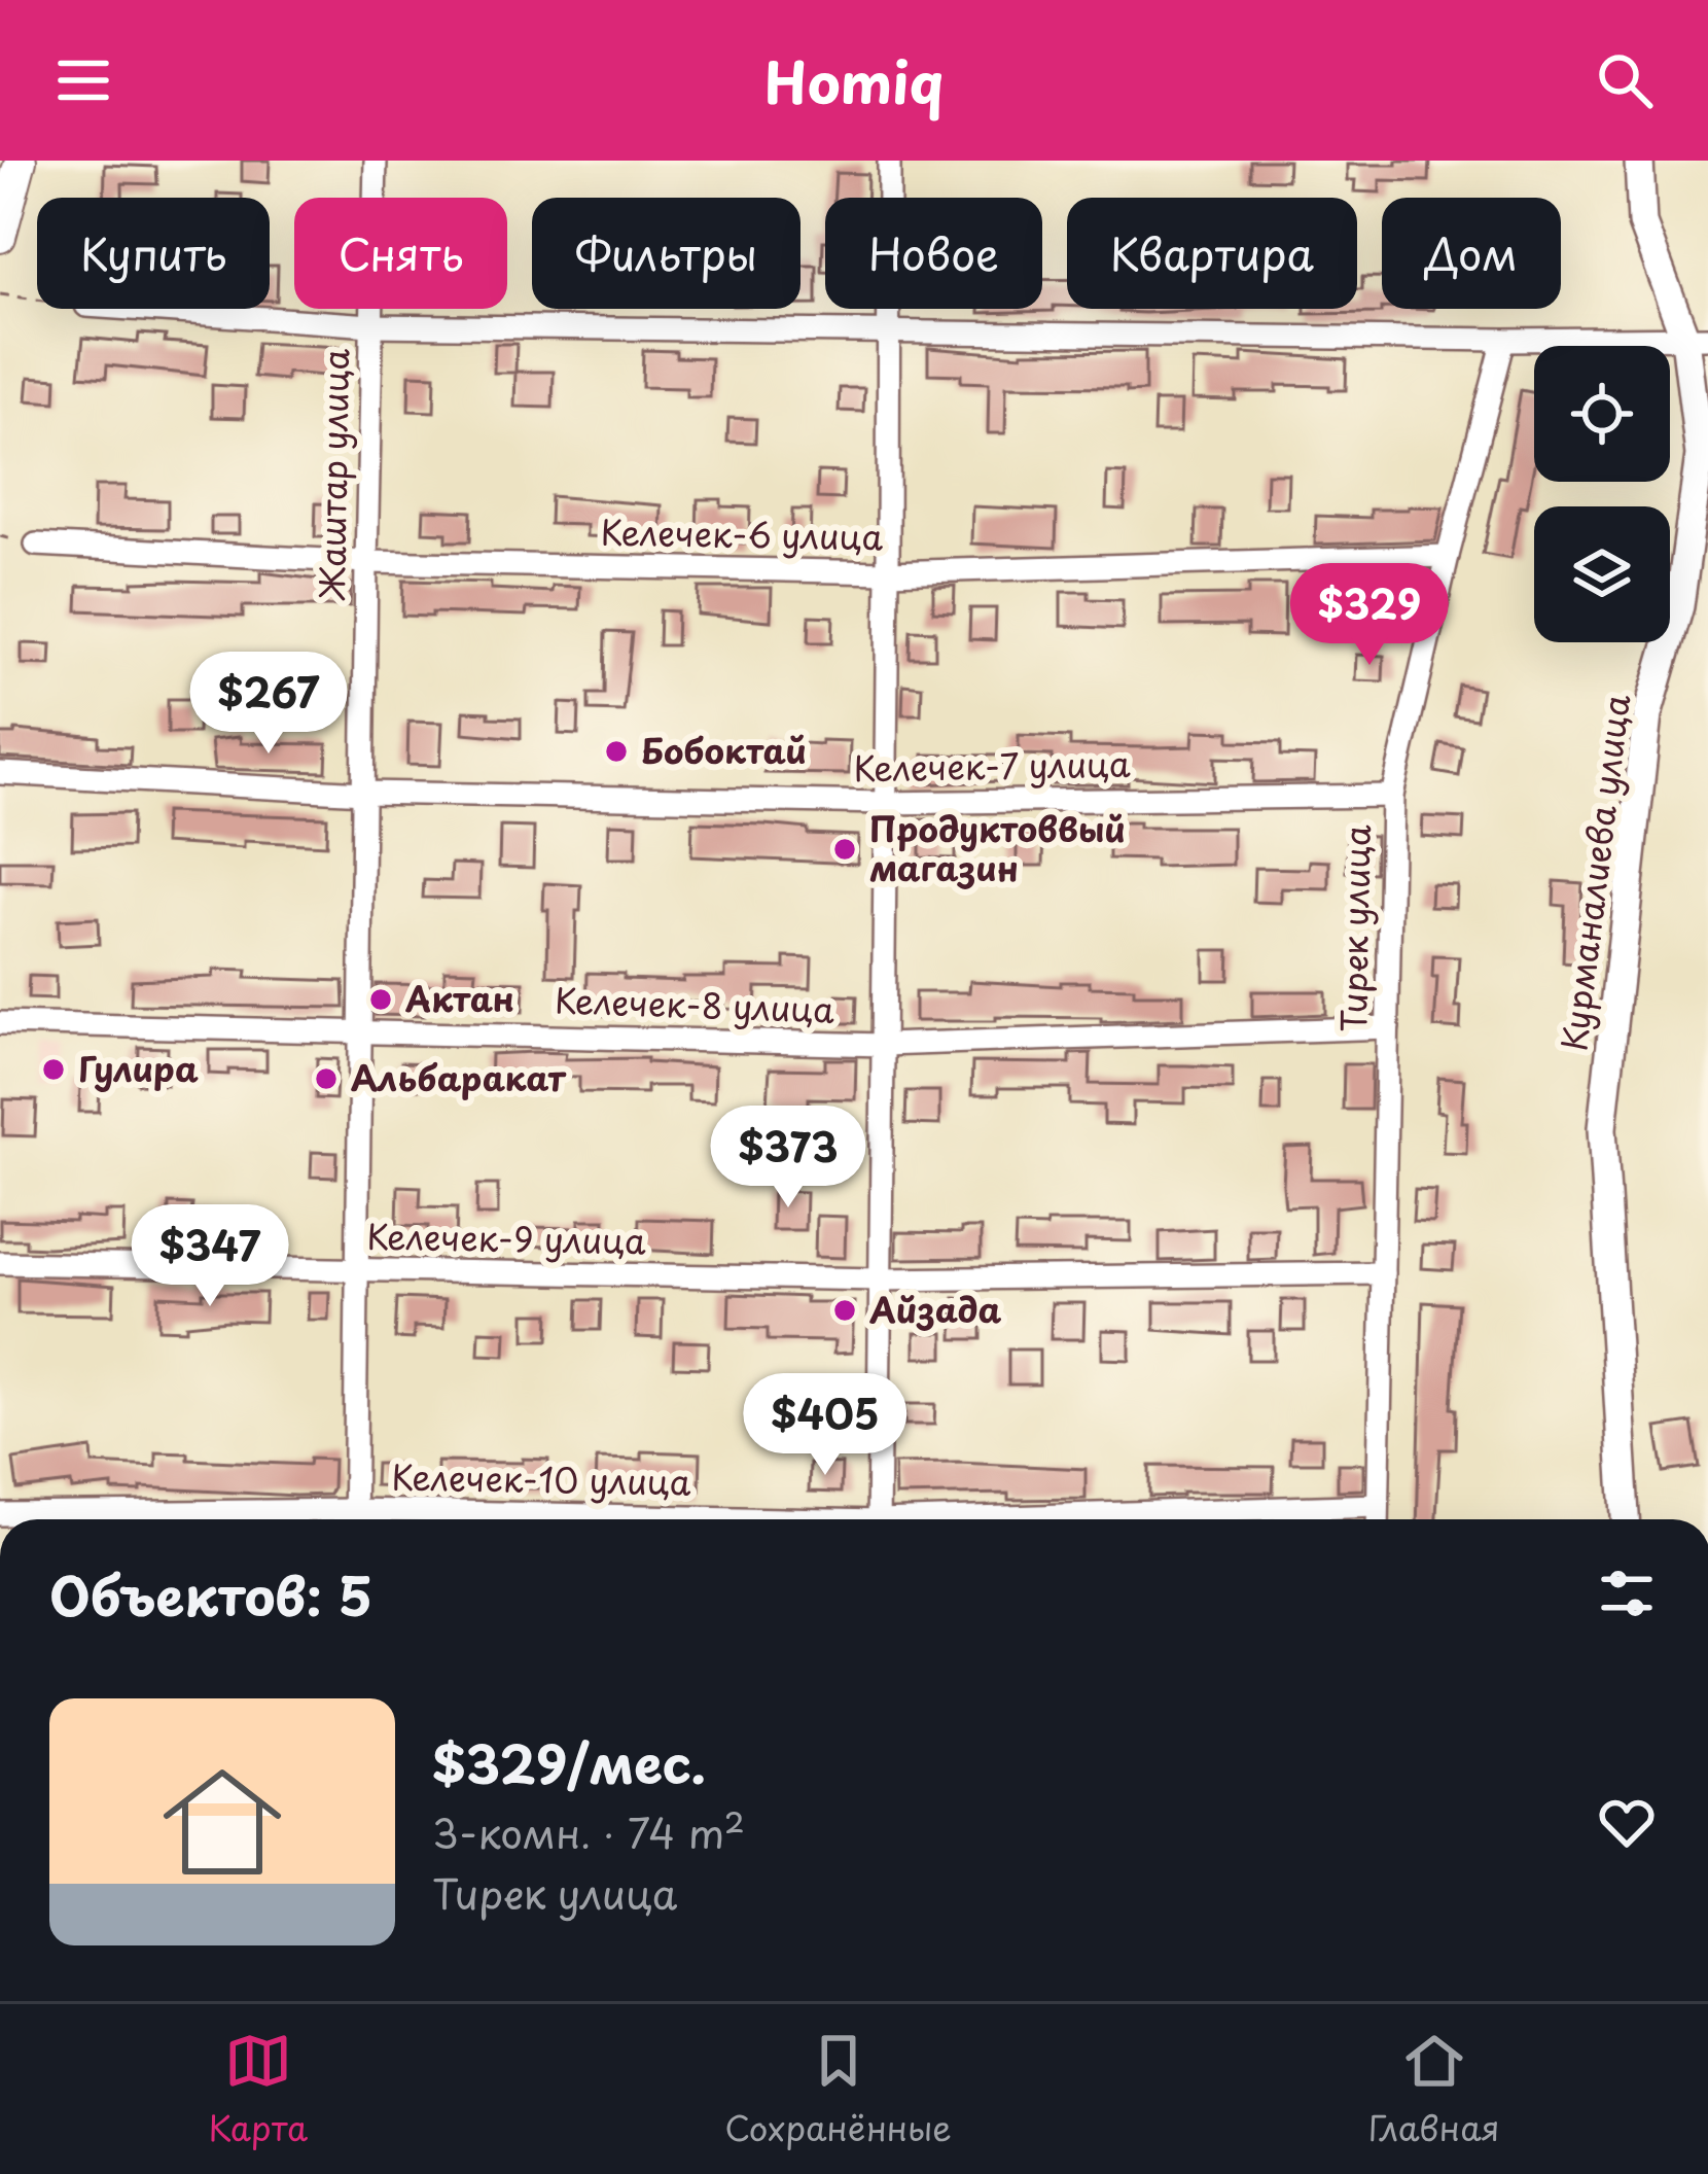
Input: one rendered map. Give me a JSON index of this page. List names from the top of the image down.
{
  "streets": {
    "street": [
      "Жаштар улица",
      "Келечек-6 улица",
      "Келечек-7 улица",
      "Курманалиева улица",
      "Тирек улица",
      "Келечек-8 улица",
      "Келечек-9 улица",
      "Келечек-10 улица"
    ]
  },
  "crossings": [
    ["Жаштар улица", "Келечек-6 улица"],
    ["Жаштар улица", "Келечек-7 улица"],
    ["Жаштар улица", "Келечек-8 улица"],
    ["Жаштар улица", "Келечек-9 улица"],
    ["Келечек-6 улица", "Тирек улица"],
    ["Келечек-7 улица", "Тирек улица"],
    ["Тирек улица", "Келечек-8 улица"],
    ["Тирек улица", "Келечек-9 улица"],
    ["Тирек улица", "Келечек-10 улица"]
  ],
  "places": [
    "Бобоктай",
    "Продуктоввый магазин",
    "Актан",
    "Гулира",
    "Альбаракат",
    "Айзада"
  ],
  "page": {
    "header": "Homiq",
    "chip": [
      "Купить",
      "Снять",
      "Фильтры",
      "Новое",
      "Квартира",
      "Дом"
    ],
    "price": [
      "$329",
      "$267",
      "$373",
      "$347",
      "$405"
    ],
    "heading": "Объектов: 5",
    "list": [
      {
        "name": "$329/мес.",
        "note": "3-комн. · 74 m² · Тирек улица"
      }
    ],
    "tabs": ["Карта", "Сохранённые", "Главная"]
  }
}
